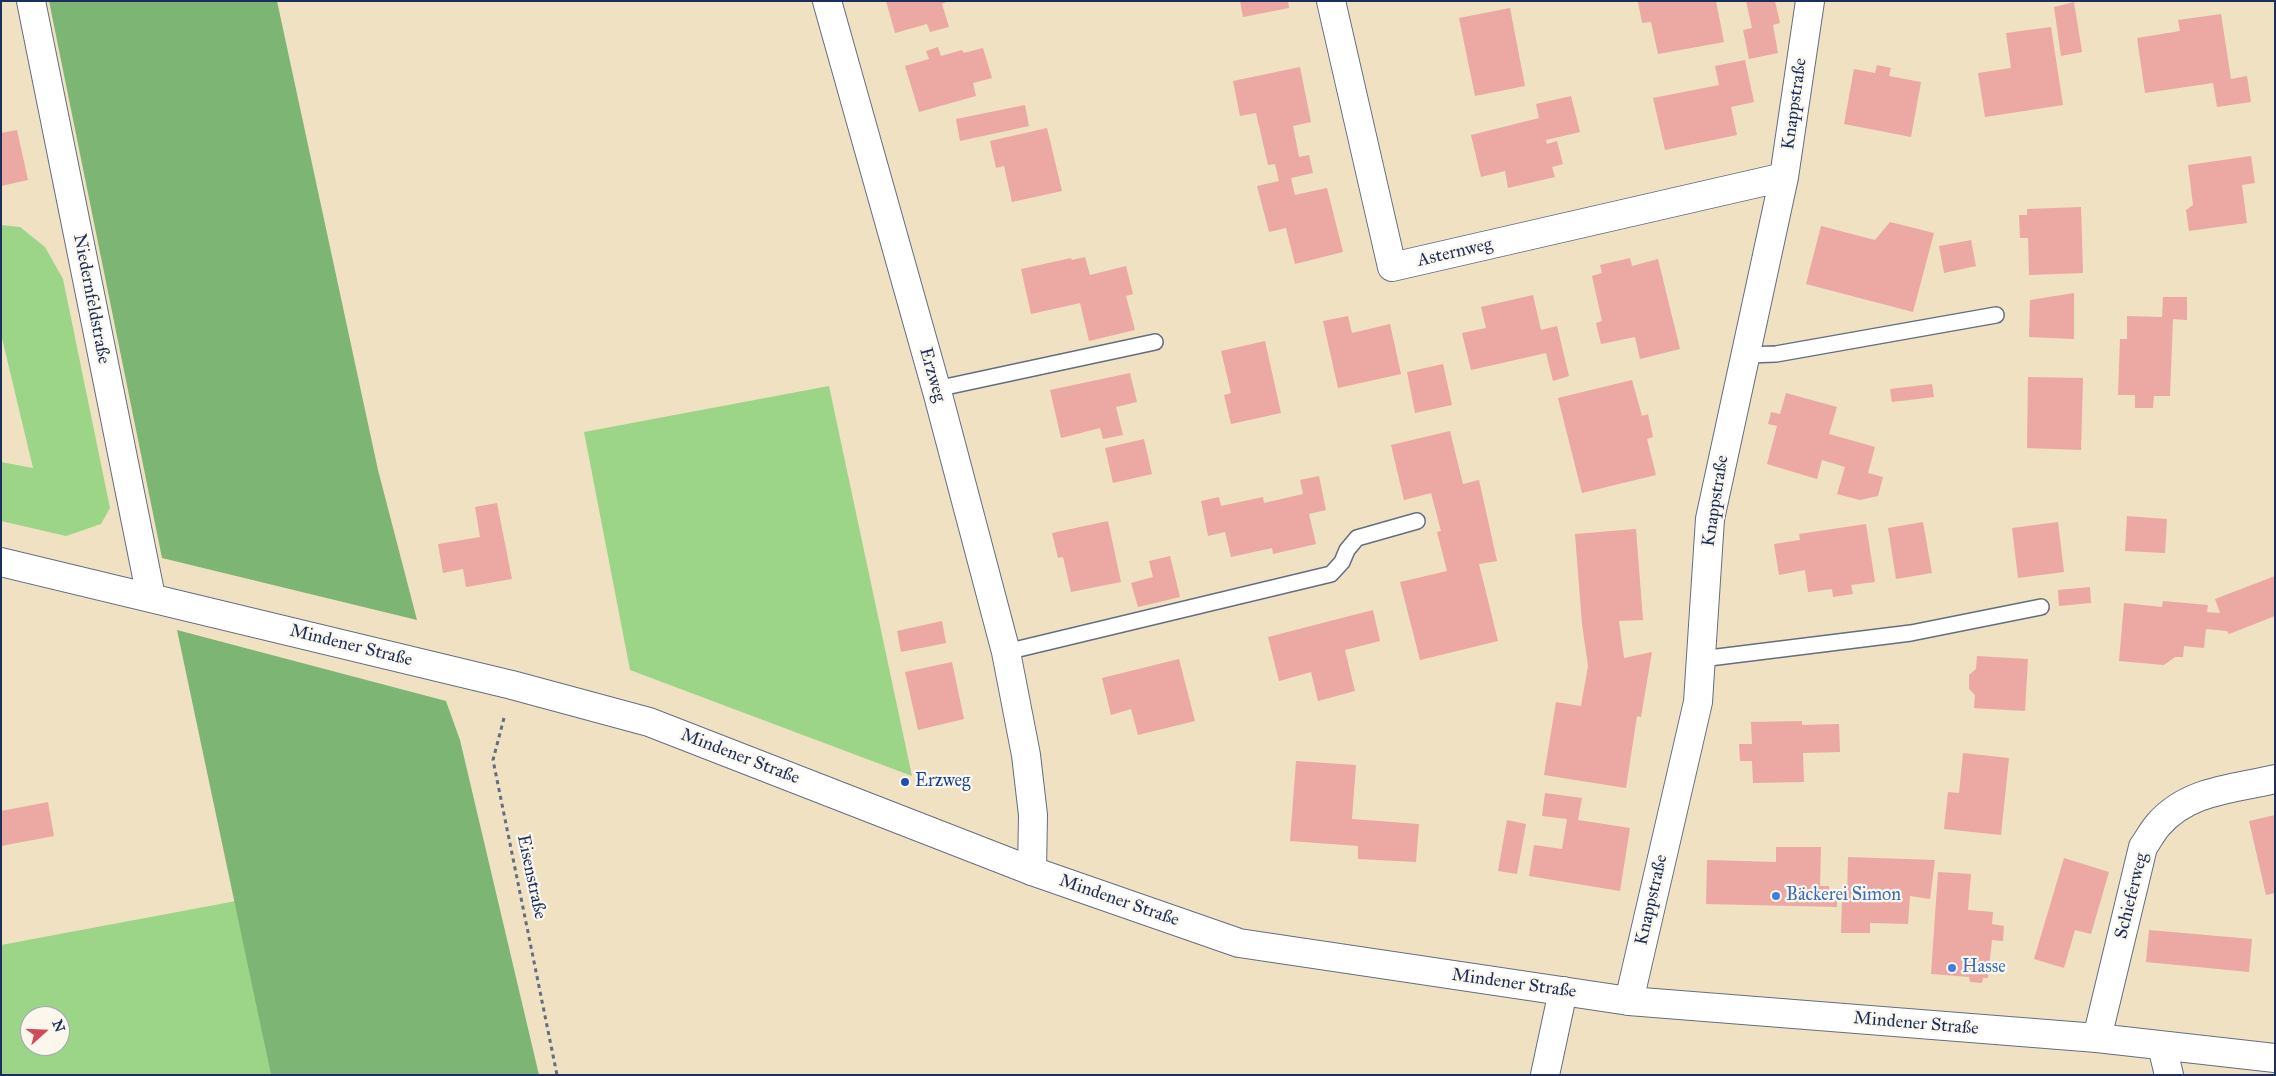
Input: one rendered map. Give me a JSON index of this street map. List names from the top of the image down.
{
  "streets": {
    "street": [
      "Knappstraße",
      "Asternweg",
      "Niedernfeldstraße",
      "Erzweg",
      "Mindener Straße",
      "Schieferweg"
    ],
    "path": ["Eisenstraße"]
  },
  "crossings": [
    ["Knappstraße", "Asternweg"],
    ["Knappstraße", "Mindener Straße"],
    ["Niedernfeldstraße", "Mindener Straße"],
    ["Erzweg", "Mindener Straße"],
    ["Mindener Straße", "Eisenstraße"],
    ["Mindener Straße", "Schieferweg"]
  ],
  "places": ["Erzweg", "Bäckerei Simon", "Hasse"],
  "north": "right"
}
